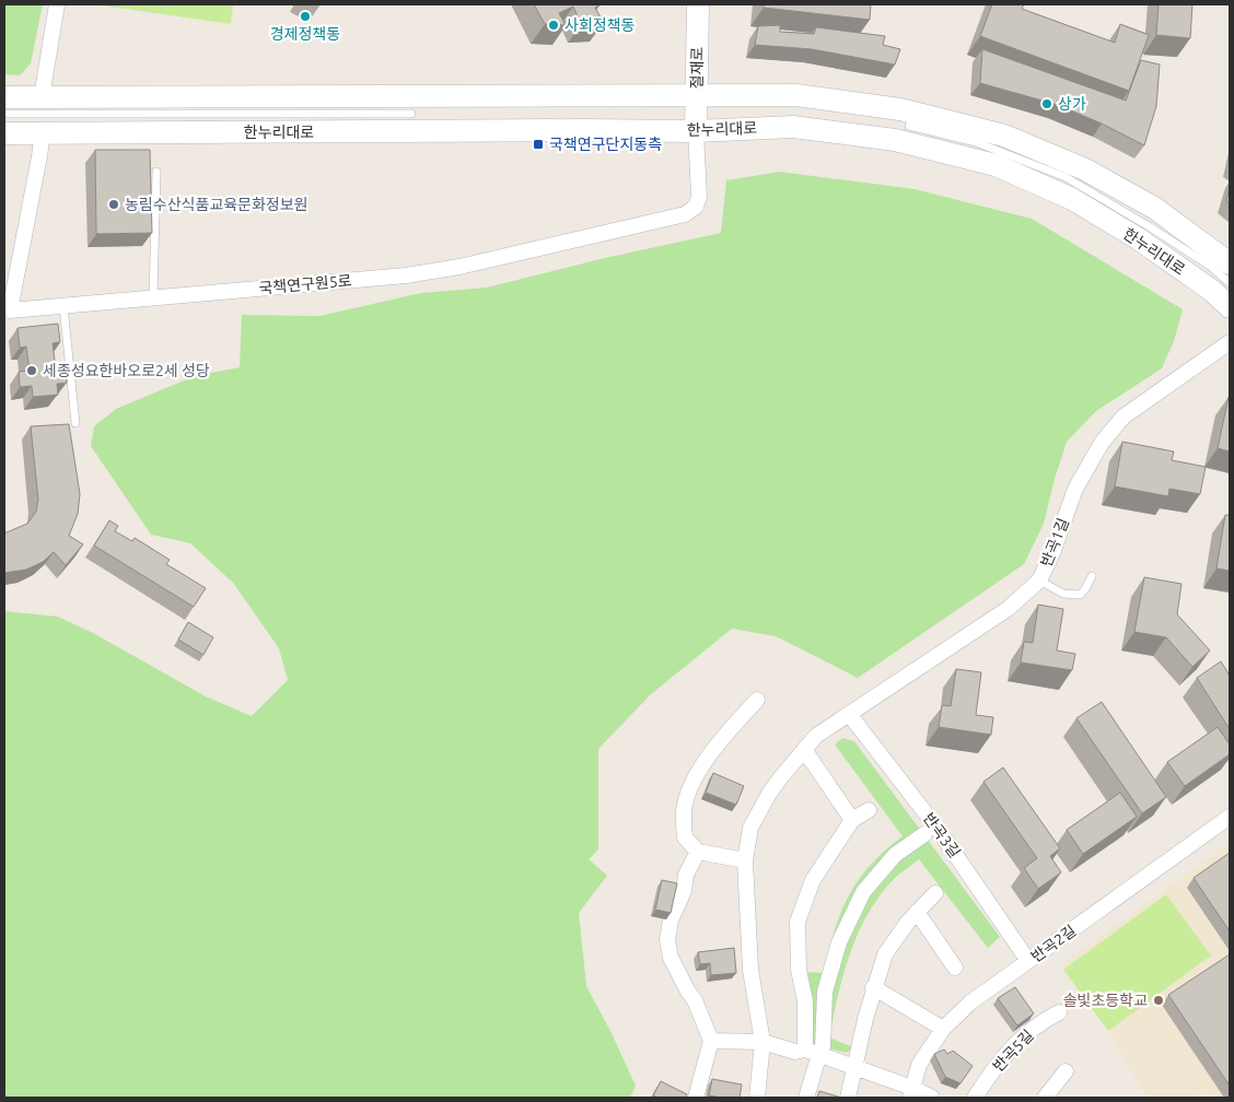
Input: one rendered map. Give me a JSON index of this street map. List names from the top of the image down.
{
  "streets": {
    "street": [
      "절재로",
      "한누리대로",
      "국책연구원5로",
      "반곡1길",
      "반곡3길",
      "반곡2길",
      "반곡5길"
    ]
  },
  "crossings": [
    ["절재로", "한누리대로"],
    ["절재로", "국책연구원5로"],
    ["한누리대로", "국책연구원5로"],
    ["반곡1길", "반곡3길"],
    ["반곡3길", "반곡2길"]
  ],
  "places": {
    "other": [
      "경제정책동",
      "사회정책동",
      "상가",
      "농림수산식품교육문화정보원",
      "세종성요한바오로2세 성당",
      "솔빛초등학교"
    ],
    "transit": ["국책연구단지동측"]
  }
}
